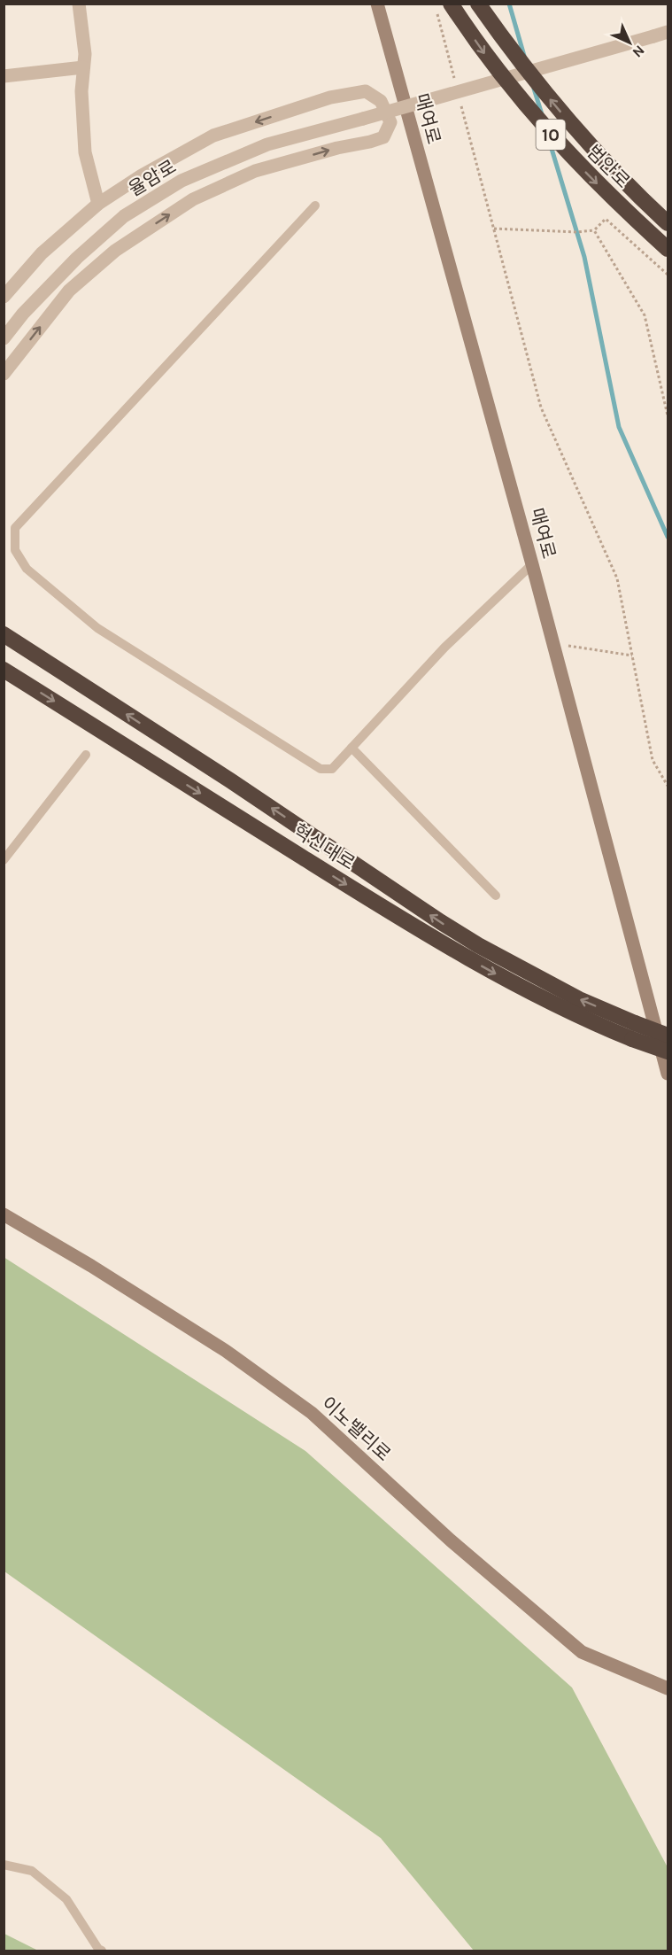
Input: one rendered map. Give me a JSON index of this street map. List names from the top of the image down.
{
  "streets": {
    "highway": ["10", "범안로", "혁신대로"],
    "street": ["매여로", "율암로", "이노밸리로"]
  },
  "north": "bottom right"
}
